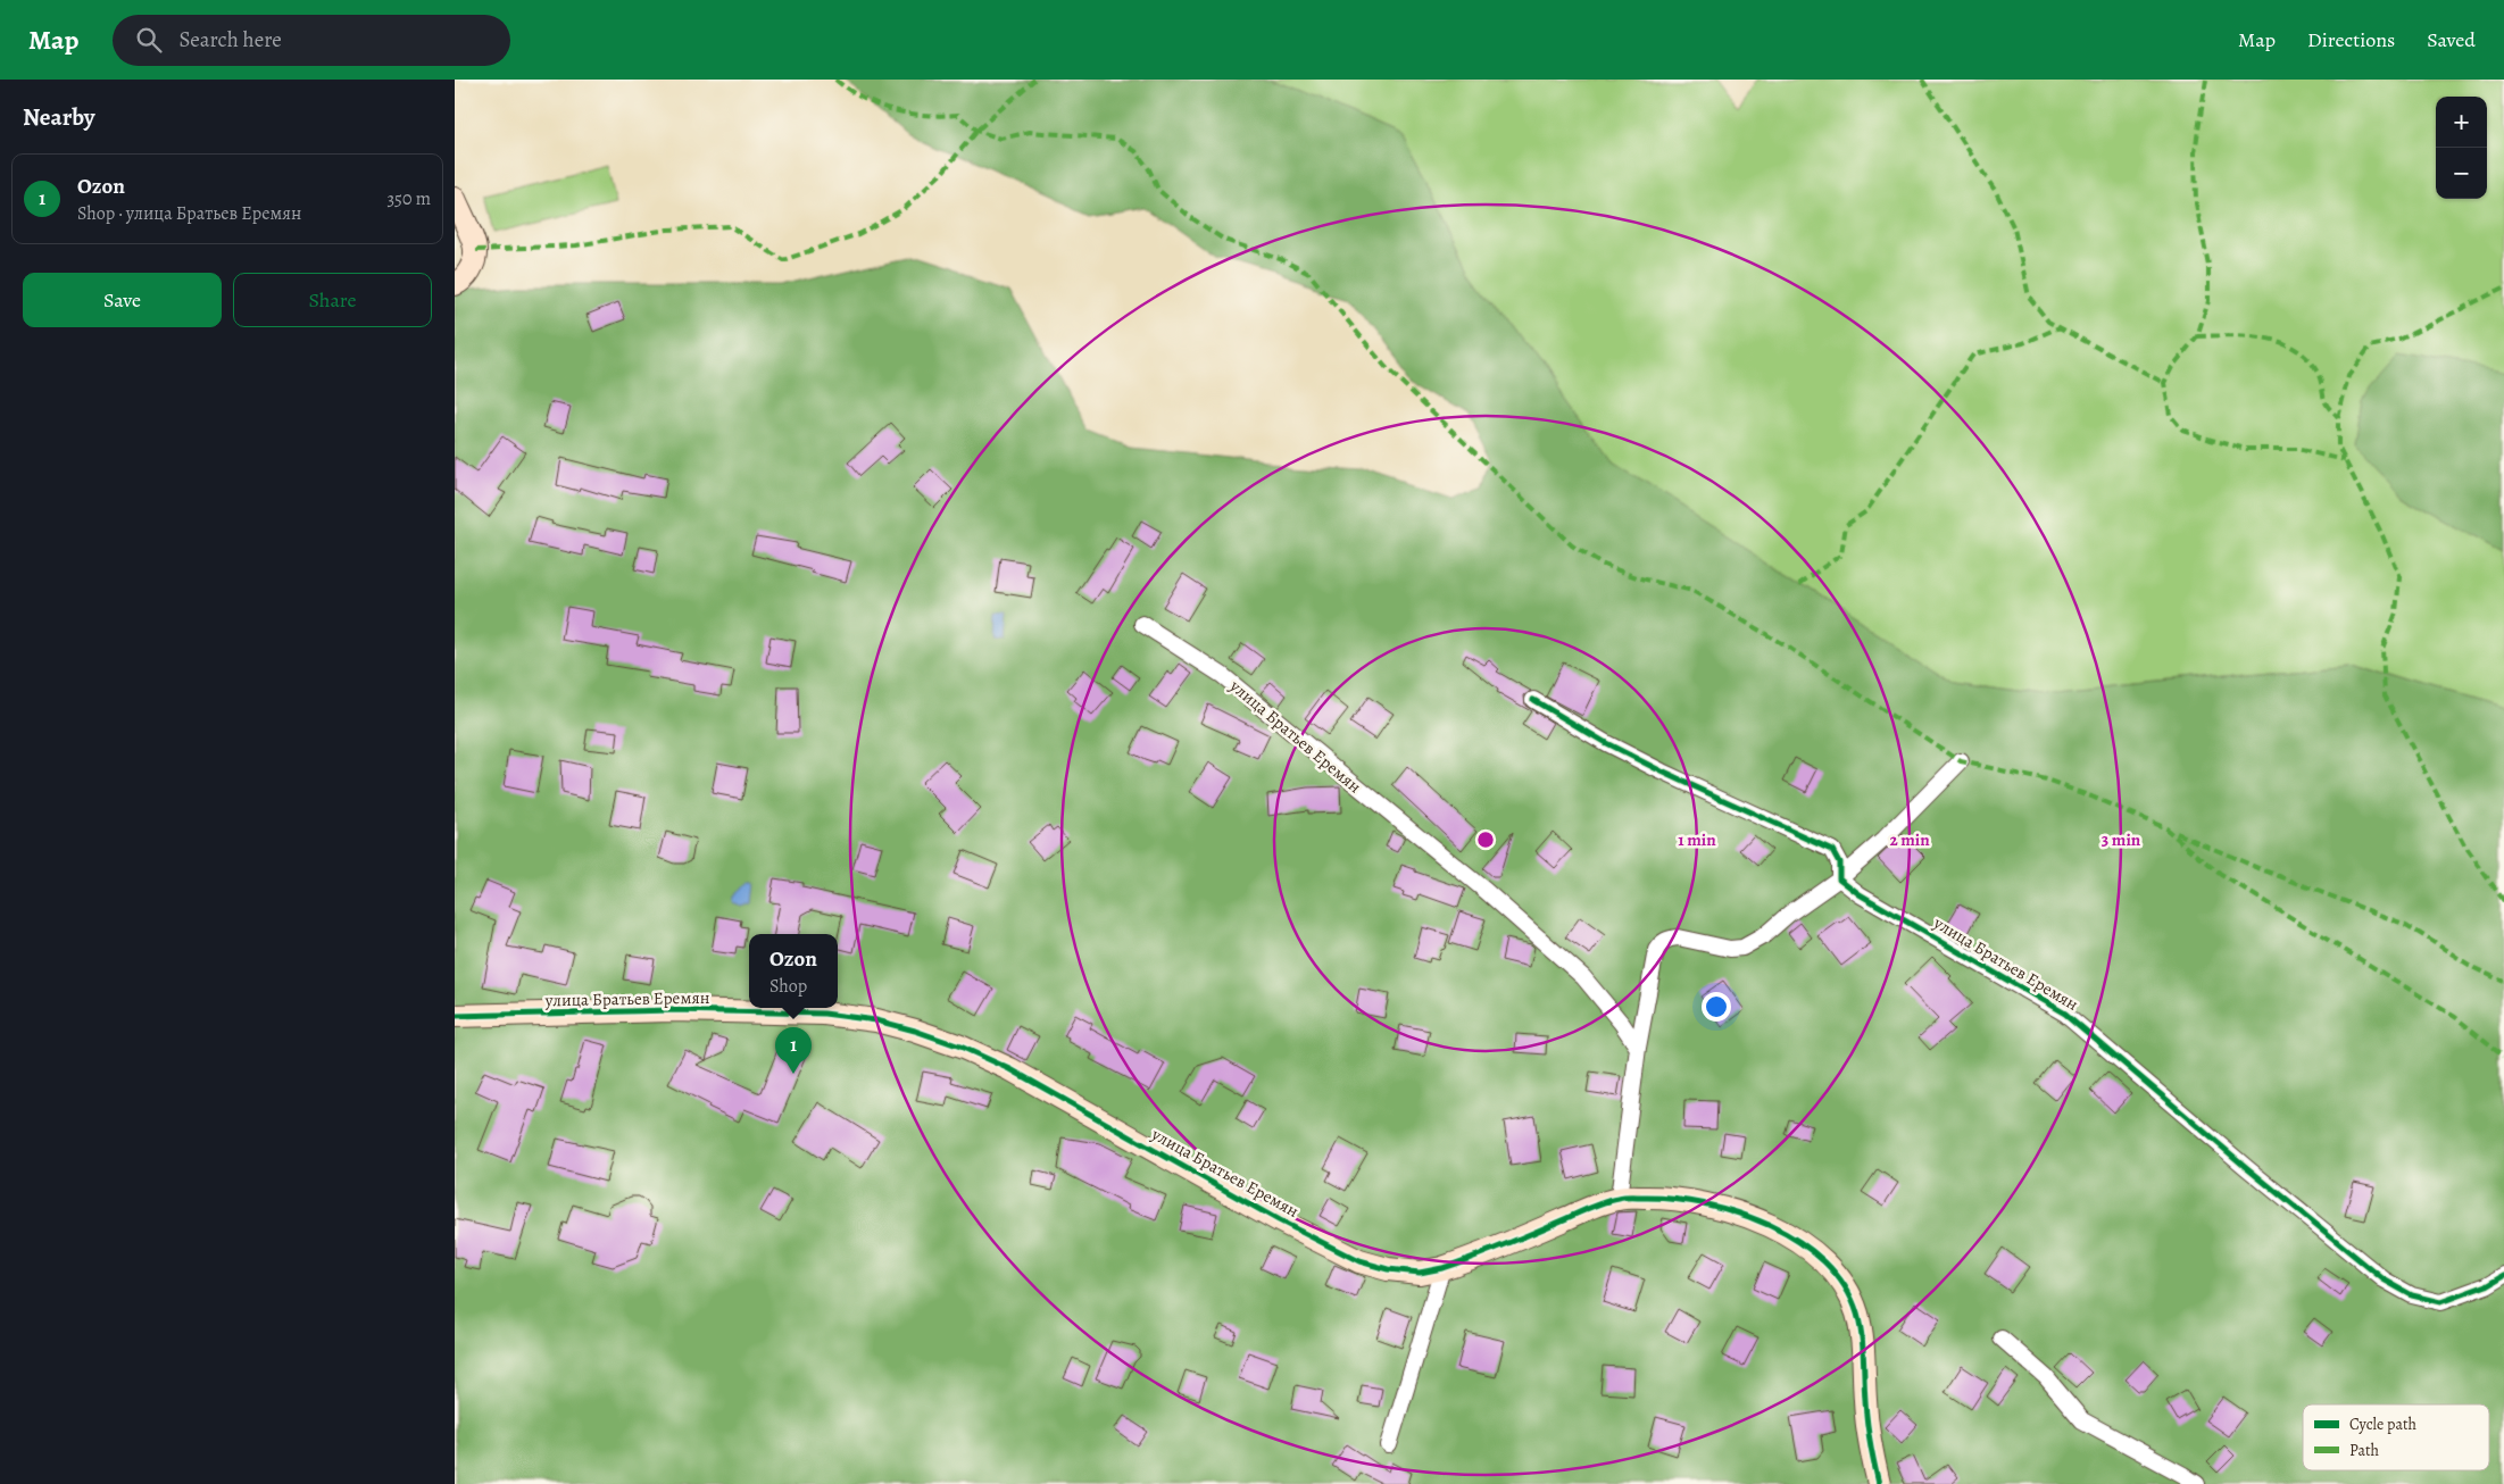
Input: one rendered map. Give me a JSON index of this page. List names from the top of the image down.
{
  "streets": {
    "street": ["улица Братьев Еремян"]
  },
  "legend": ["Cycle path", "Path"],
  "page": {
    "header": "Map",
    "search": "Search here",
    "nav": ["Map", "Directions", "Saved"],
    "heading": "Nearby",
    "map_buttons": ["+", "−"],
    "list": [
      {
        "mark": "1",
        "name": "Ozon",
        "note": "Shop · улица Братьев Еремян",
        "value": "350 m"
      }
    ],
    "buttons": ["Save", "Share"],
    "popup": ["Ozon", "Shop"],
    "pins": "1"
  },
  "rings": ["1 min", "2 min", "3 min"]
}
